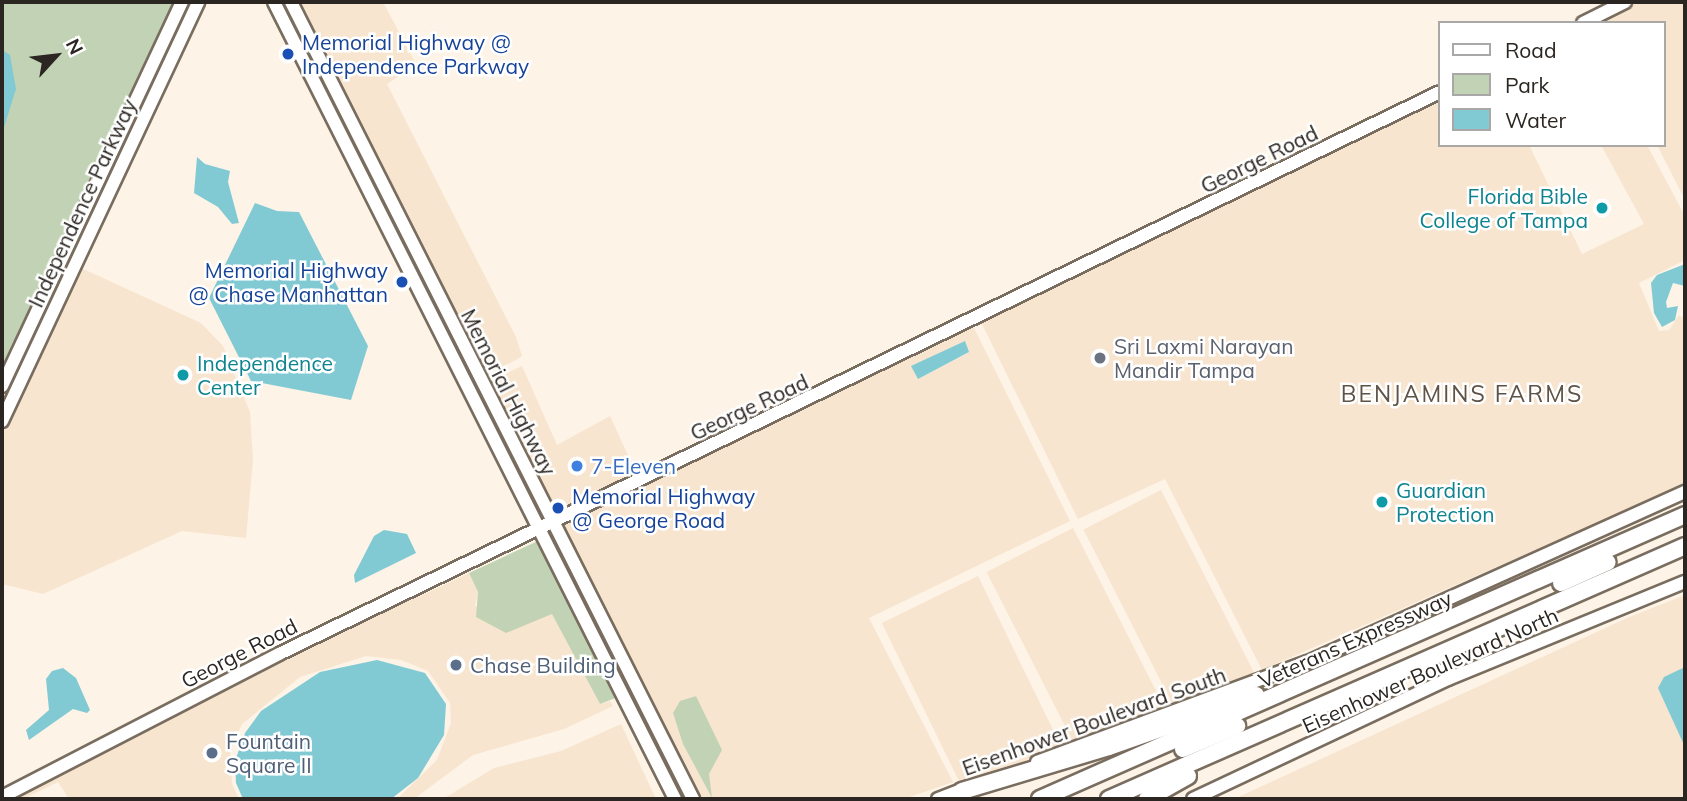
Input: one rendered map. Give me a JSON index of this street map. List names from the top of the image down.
{
  "streets": {
    "highway": ["Veterans Expressway"],
    "main road": [
      "George Road",
      "Independence Parkway",
      "Memorial Highway",
      "Eisenhower Boulevard North",
      "Eisenhower Boulevard South"
    ]
  },
  "crossings": [
    ["George Road", "Memorial Highway"]
  ],
  "districts": ["BENJAMINS FARMS"],
  "places": [
    "Memorial Highway @ Independence Parkway",
    "Florida Bible College of Tampa",
    "Memorial Highway @ Chase Manhattan",
    "Sri Laxmi Narayan Mandir Tampa",
    "Independence Center",
    "7-Eleven",
    "Guardian Protection",
    "Memorial Highway @ George Road",
    "Chase Building",
    "Fountain Square II"
  ],
  "legend": ["Road", "Park", "Water"],
  "north": "top right"
}
